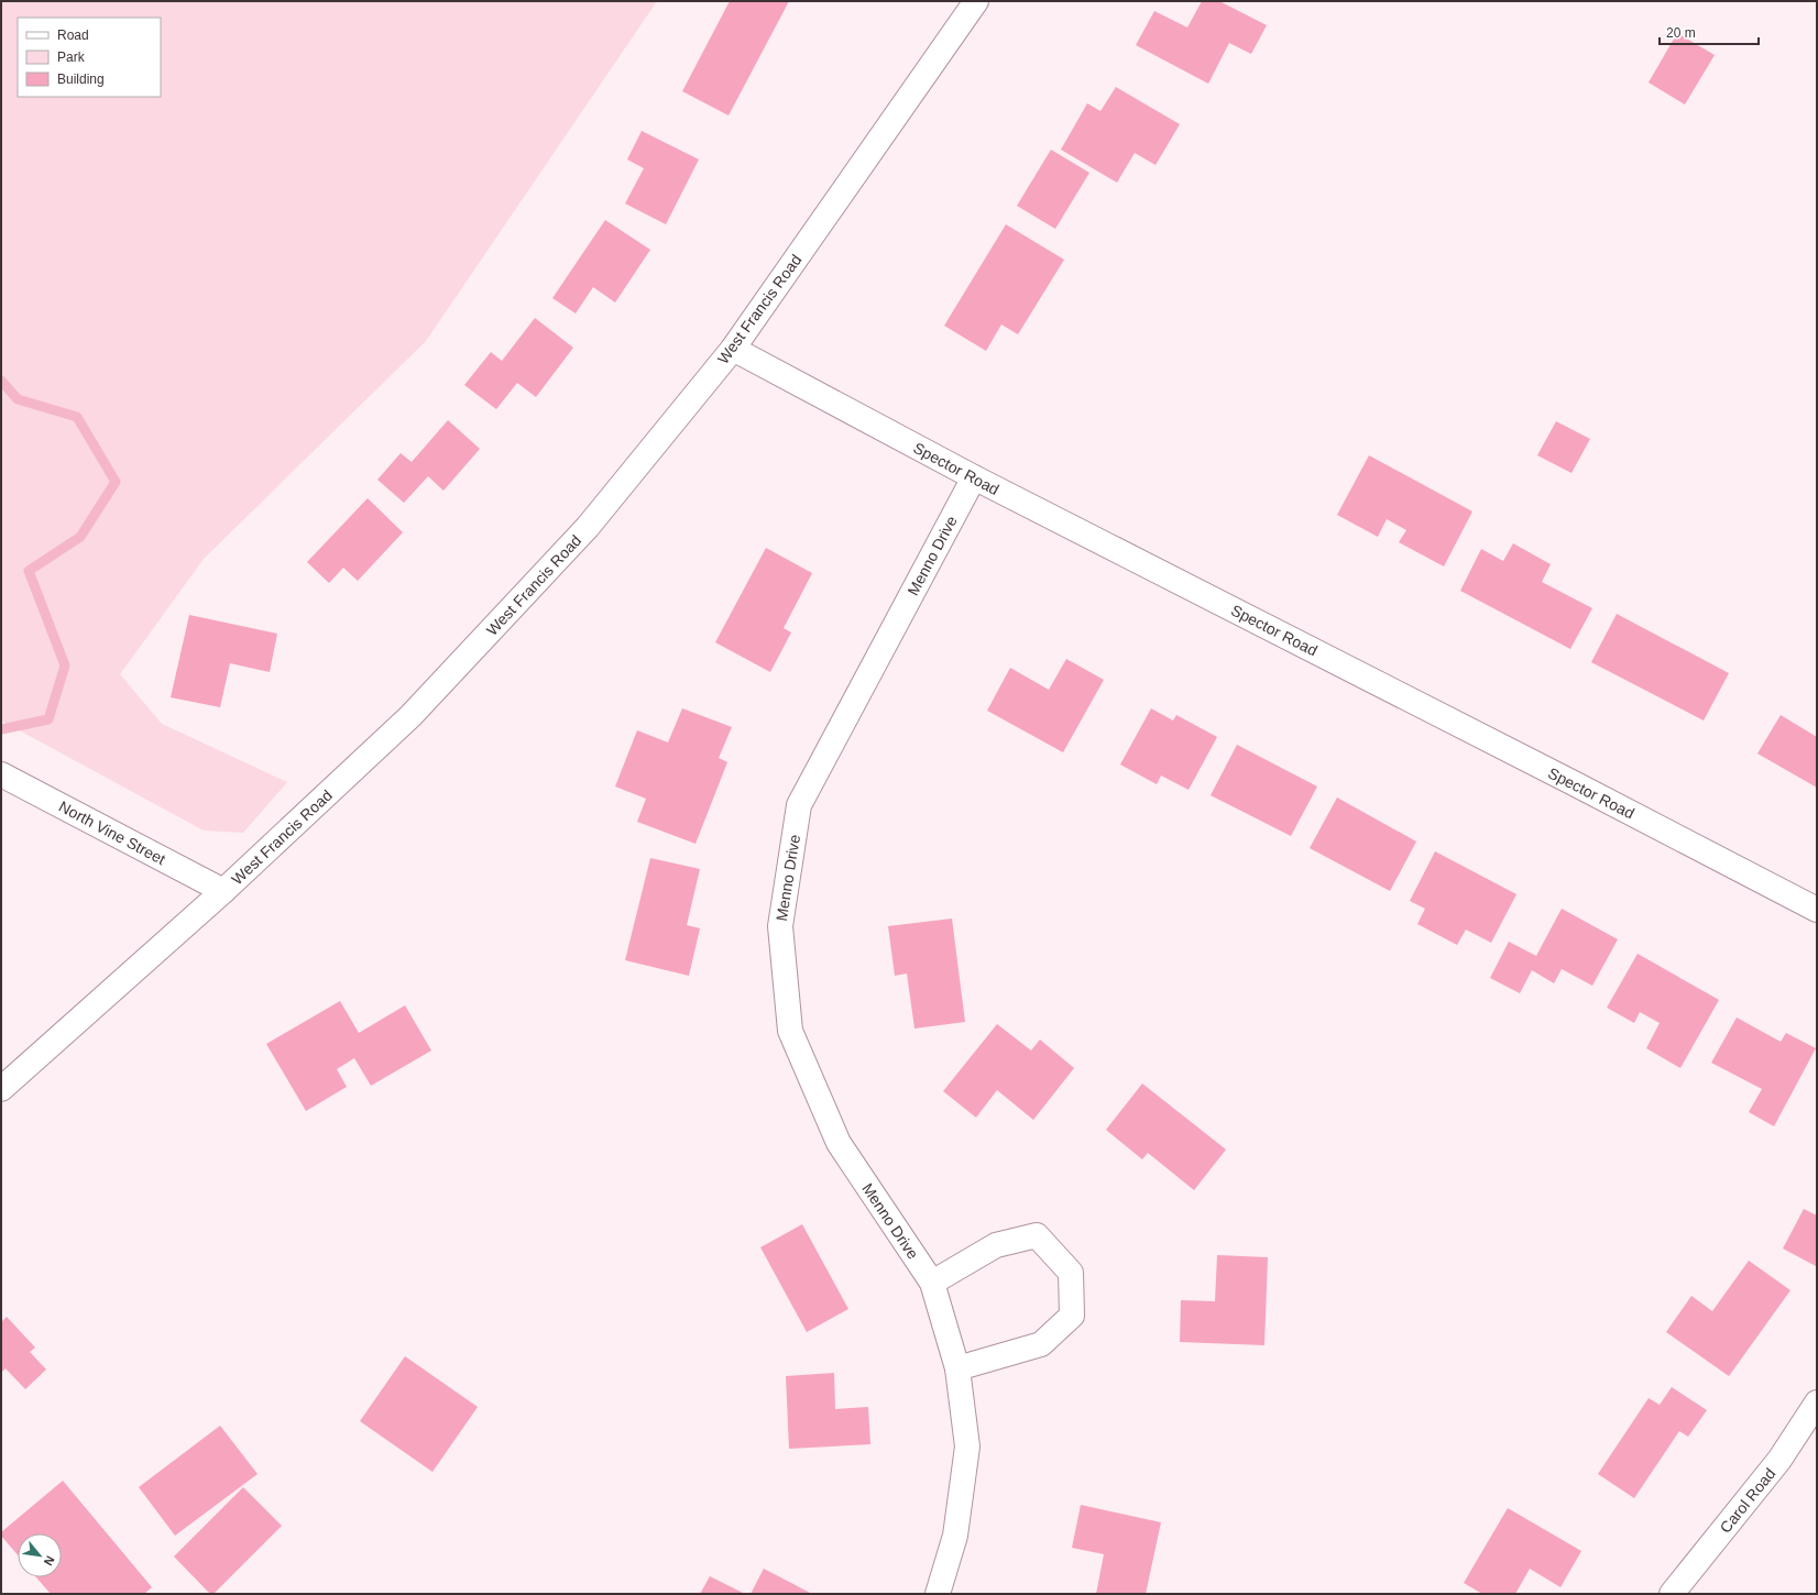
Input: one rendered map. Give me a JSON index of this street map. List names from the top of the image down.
{
  "streets": {
    "street": [
      "West Francis Road",
      "Spector Road",
      "Menno Drive",
      "North Vine Street",
      "Carol Road"
    ]
  },
  "crossings": [
    ["West Francis Road", "Spector Road"],
    ["West Francis Road", "North Vine Street"],
    ["Spector Road", "Menno Drive"]
  ],
  "legend": ["Road", "Park", "Building"],
  "scale_bar": "20 m",
  "north": "bottom right"
}
